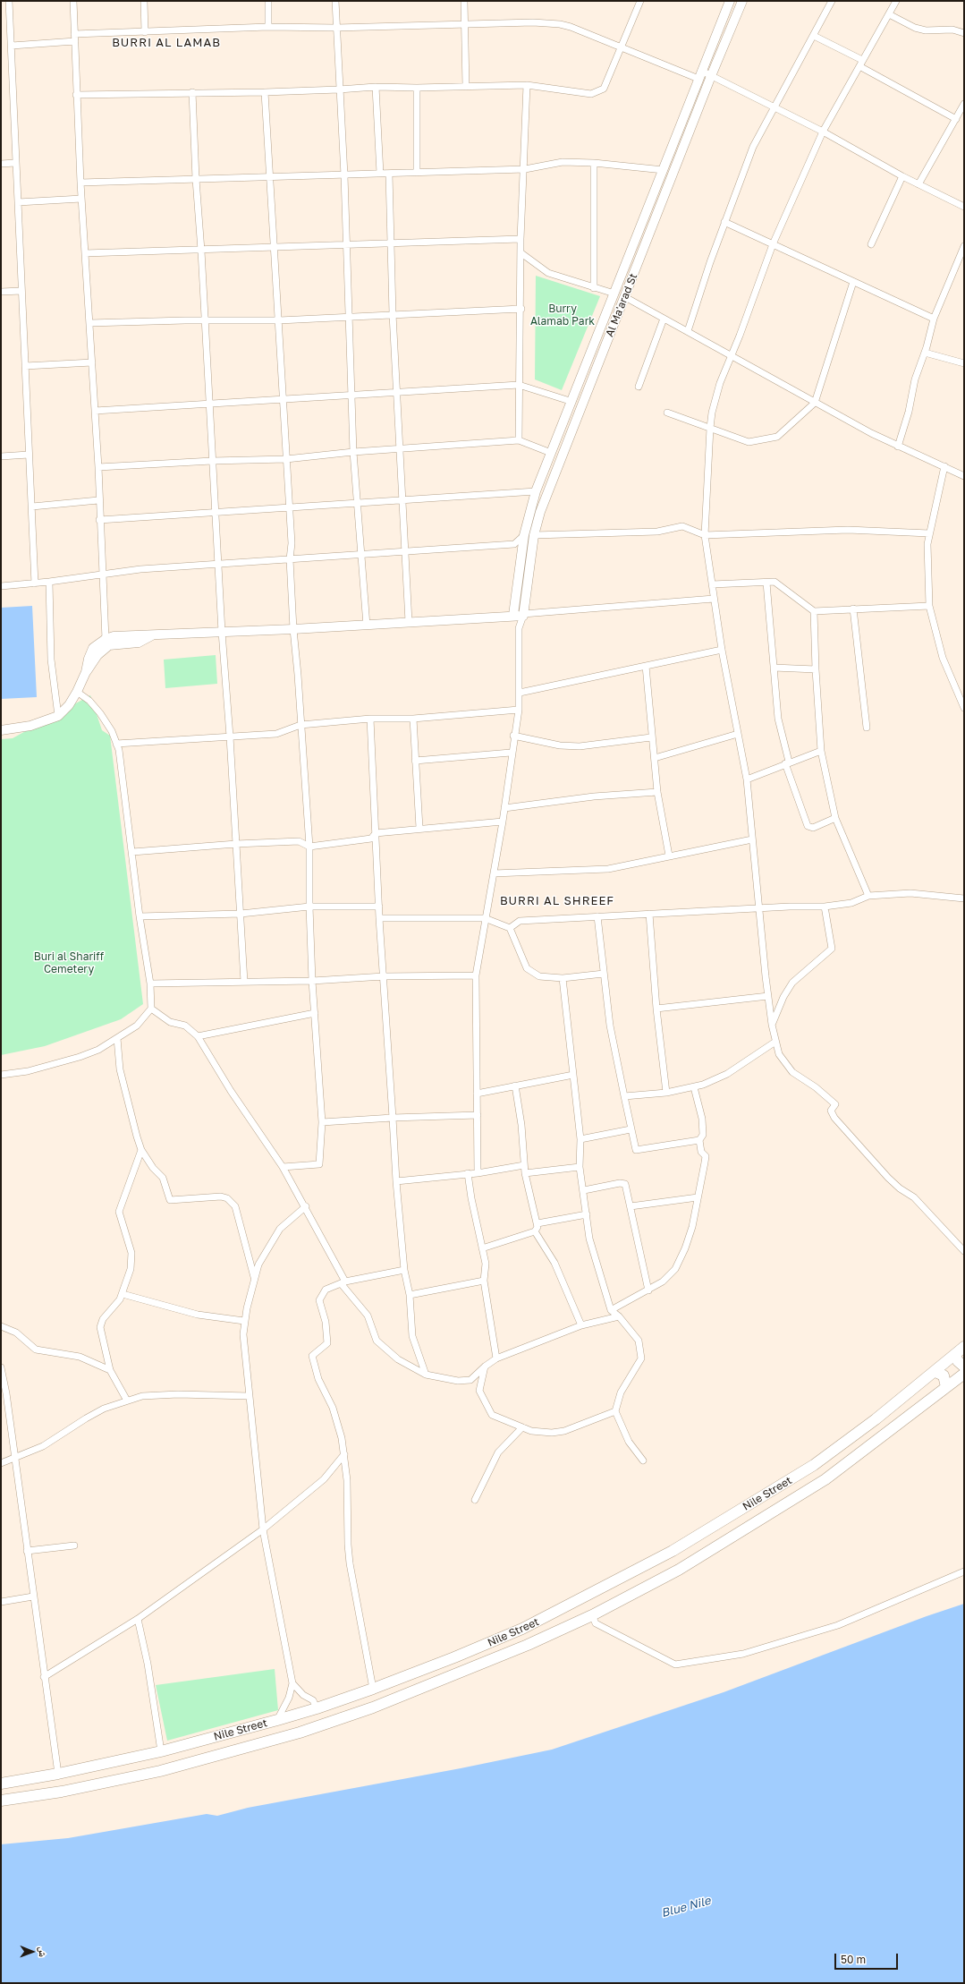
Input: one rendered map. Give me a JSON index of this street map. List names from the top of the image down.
{
  "streets": {
    "main road": ["Al Ma'arad St", "Nile Street"]
  },
  "districts": ["BURRI AL LAMAB", "BURRI AL SHREEF"],
  "water": ["Blue Nile"],
  "parks": ["Burry Alamab Park", "Buri al Shariff Cemetery"],
  "scale_bar": "50 m",
  "north": "right"
}
